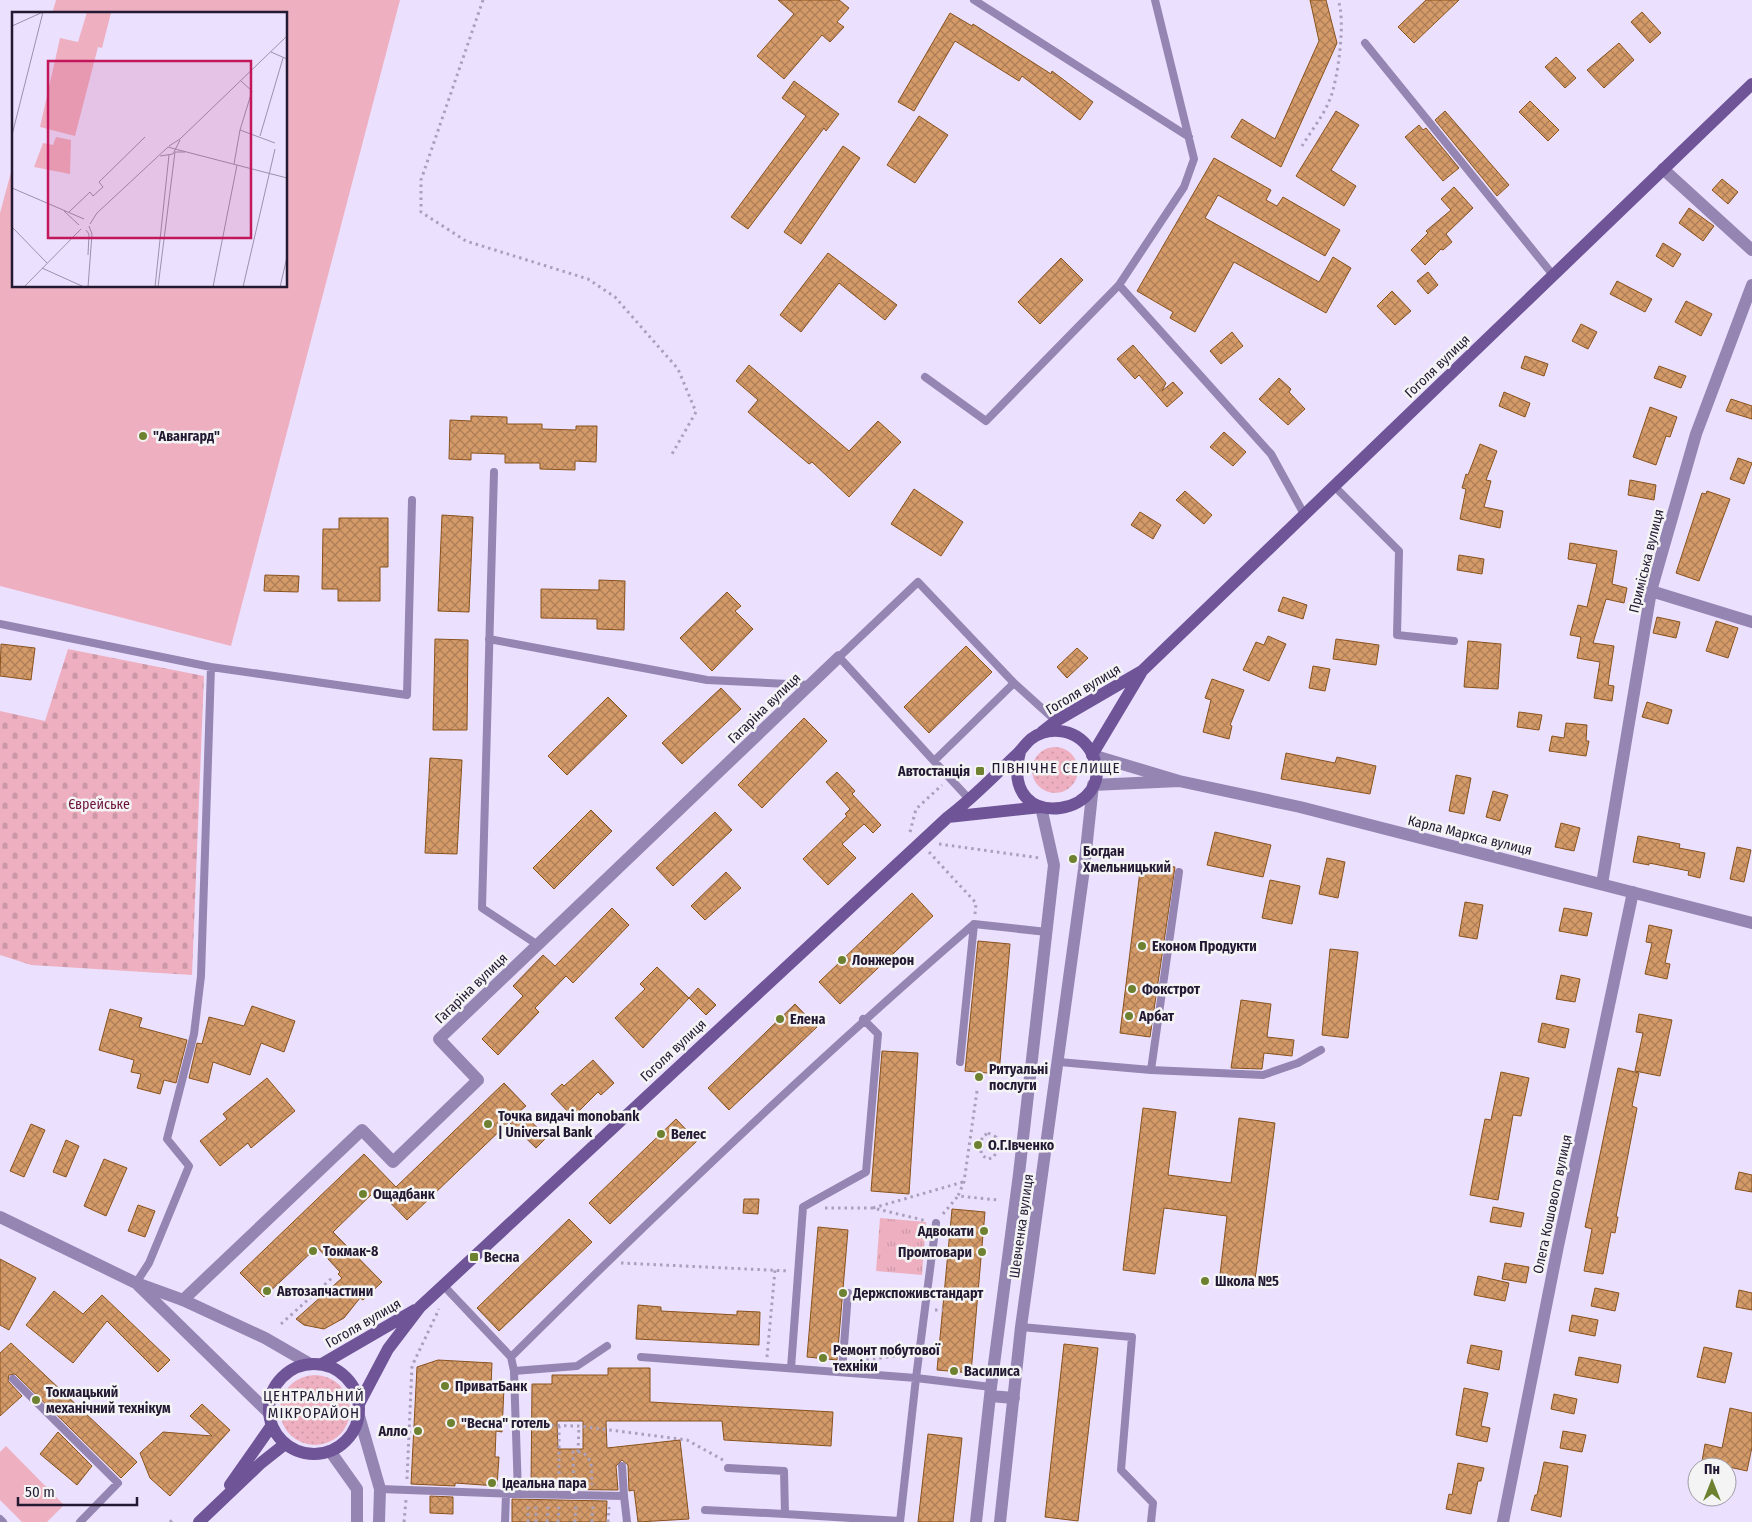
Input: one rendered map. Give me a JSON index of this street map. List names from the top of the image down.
{
  "streets": {
    "main road": ["Гоголя вулиця"],
    "street": [
      "Приміська вулиця",
      "Гагаріна вулиця",
      "Карла Маркса вулиця",
      "Олега Кошового вулиця",
      "Шевченка вулиця"
    ]
  },
  "crossings": [
    ["Гоголя вулиця", "Карла Маркса вулиця"],
    ["Гоголя вулиця", "Шевченка вулиця"],
    ["Приміська вулиця", "Карла Маркса вулиця"],
    ["Карла Маркса вулиця", "Олега Кошового вулиця"],
    ["Карла Маркса вулиця", "Шевченка вулиця"]
  ],
  "districts": ["ПІВНІЧНЕ СЕЛИЩЕ", "ЦЕНТРАЛЬНИЙ МІКРОРАЙОН"],
  "parks": ["Єврейське"],
  "places": {
    "other": [
      "\"Авангард\"",
      "Богдан Хмельницький",
      "Економ Продукти",
      "Лонжерон",
      "Фокстрот",
      "Арбат",
      "Елена",
      "Ритуальні послуги",
      "Точка видачі monobank | Universal Bank",
      "Велес",
      "О.Г.Івченко",
      "Ощадбанк",
      "Адвокати",
      "Токмак-8",
      "Промтовари",
      "Школа №5",
      "Автозапчастини",
      "Держспоживстандарт",
      "Ремонт побутової техніки",
      "Василиса",
      "ПриватБанк",
      "Токмацький механічний технікум",
      "\"Весна\" готель",
      "Алло",
      "Ідеальна пара"
    ],
    "transit": ["Автостанція", "Весна"]
  },
  "scale_bar": "50 m",
  "north": "top"
}
